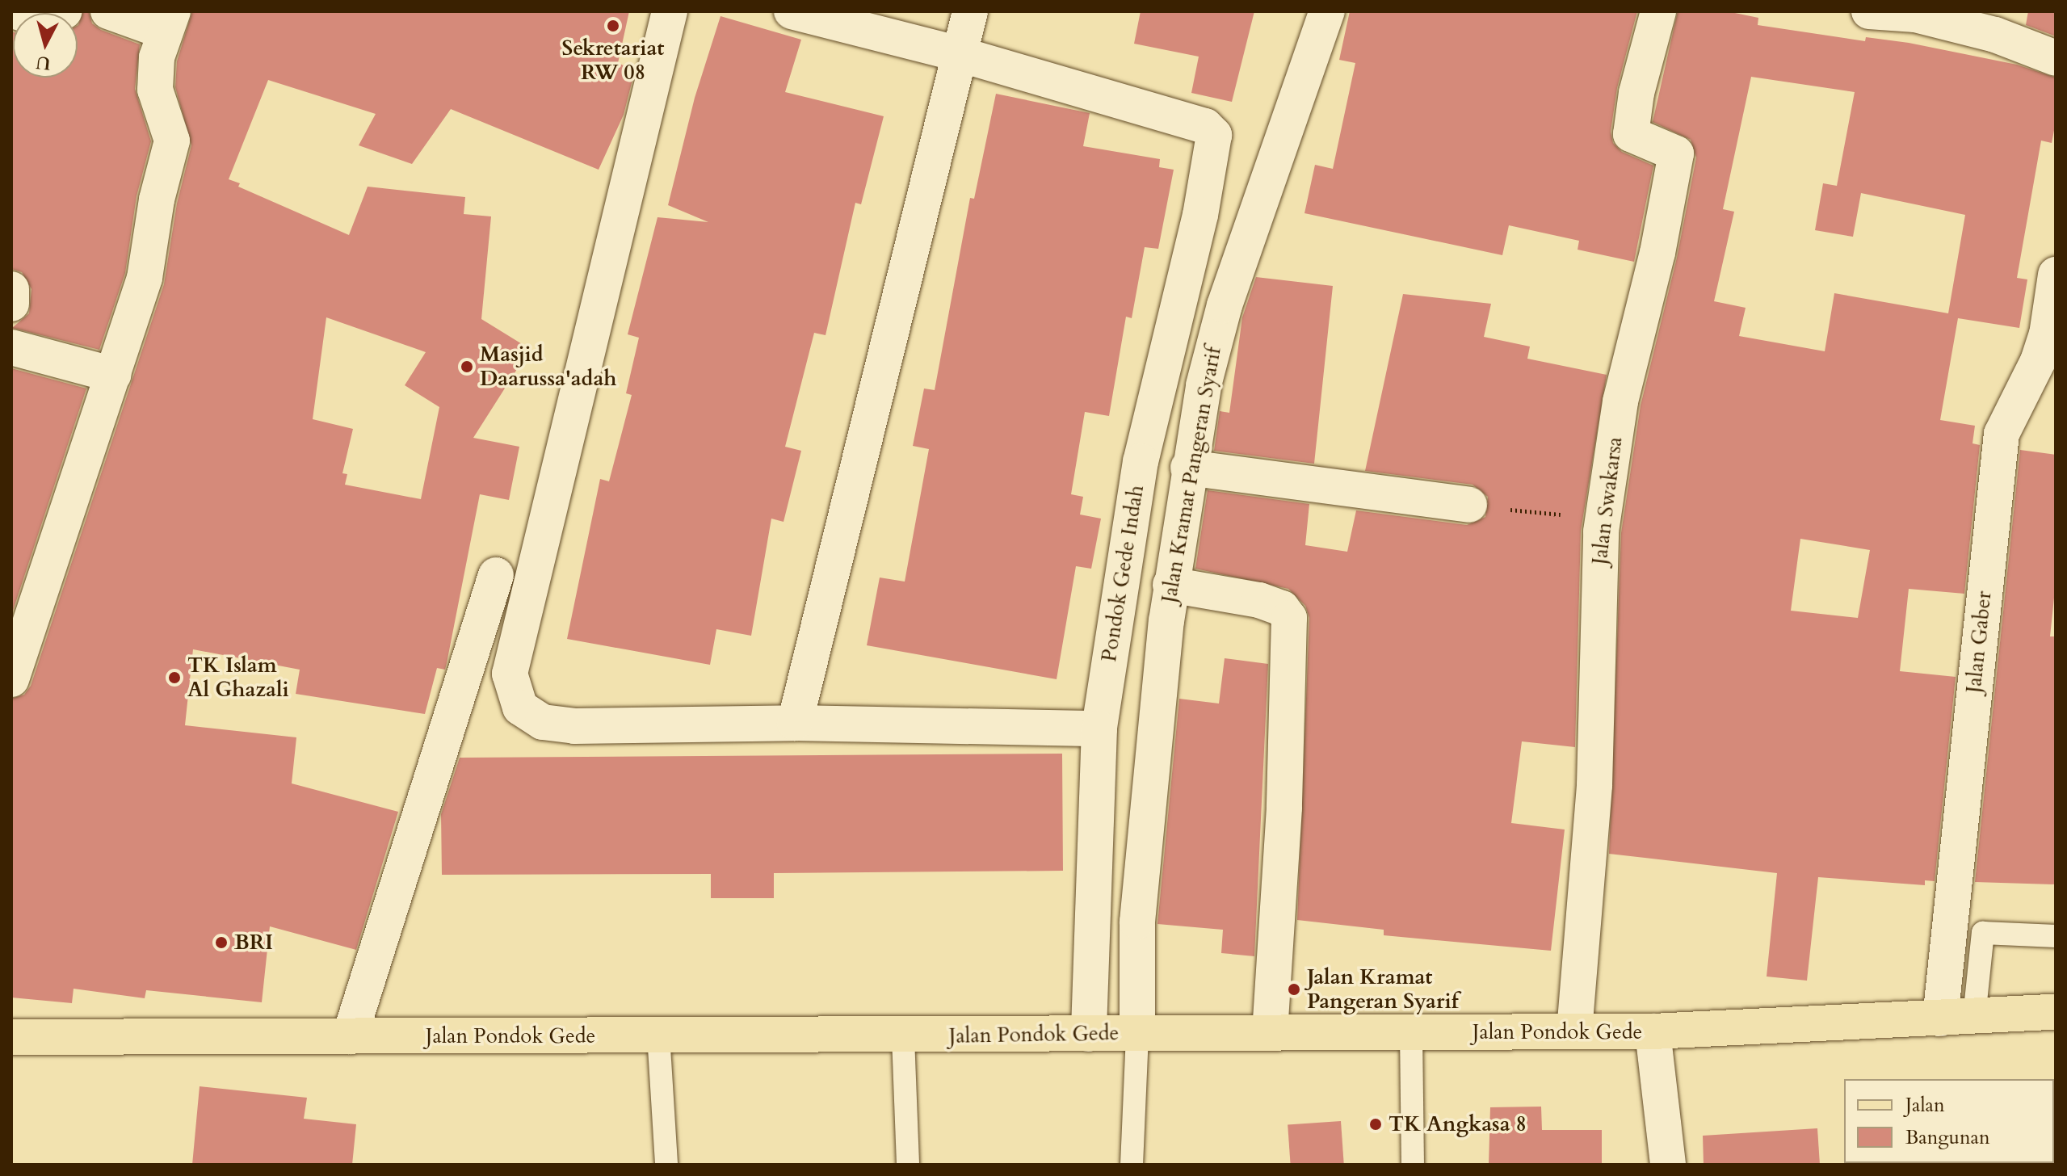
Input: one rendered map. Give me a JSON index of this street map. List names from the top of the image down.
{
  "streets": {
    "main road": ["Jalan Pondok Gede"],
    "street": [
      "Jalan Kramat Pangeran Syarif",
      "Jalan Swakarsa",
      "Pondok Gede Indah",
      "Jalan Gaber"
    ]
  },
  "crossings": [
    ["Jalan Kramat Pangeran Syarif", "Jalan Pondok Gede"],
    ["Jalan Swakarsa", "Jalan Pondok Gede"],
    ["Pondok Gede Indah", "Jalan Pondok Gede"],
    ["Jalan Gaber", "Jalan Pondok Gede"]
  ],
  "places": [
    "Sekretariat RW 08",
    "Masjid Daarussa'adah",
    "TK Islam Al Ghazali",
    "BRI",
    "Jalan Kramat Pangeran Syarif",
    "TK Angkasa 8"
  ],
  "legend": ["Jalan", "Bangunan"],
  "north": "bottom"
}
